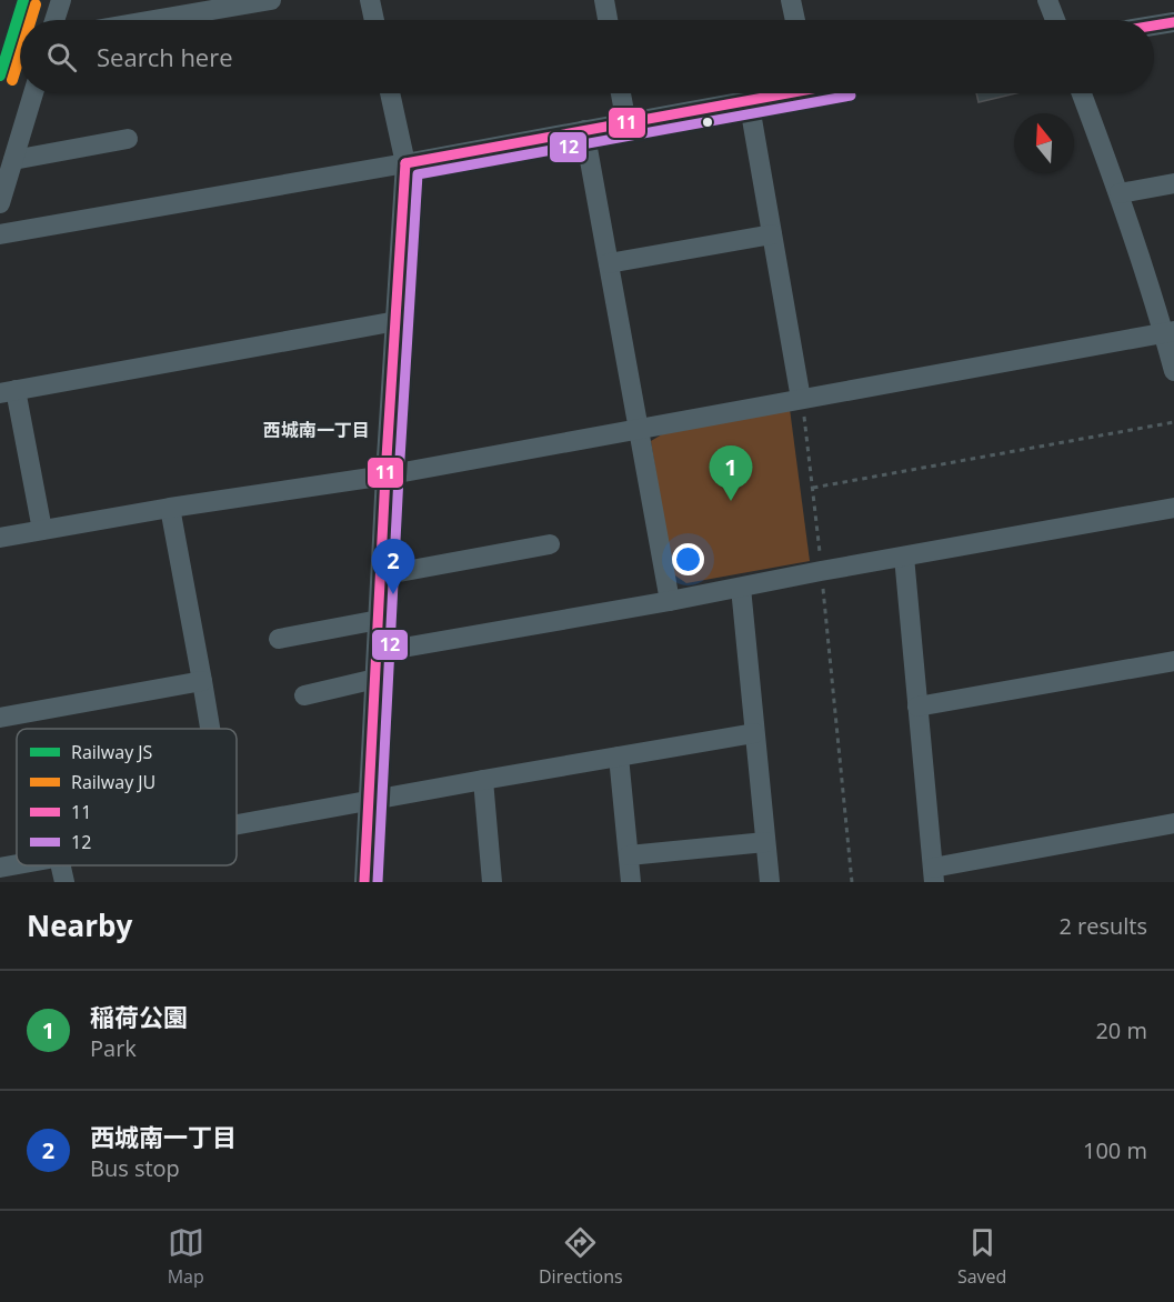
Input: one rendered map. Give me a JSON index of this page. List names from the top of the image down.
{
  "districts": ["西城南一丁目"],
  "lines": [
    "rail line JS",
    "rail line JU",
    "transit line 11",
    "transit line 12"
  ],
  "legend": [
    "Railway JS",
    "Railway JU",
    "11",
    "12"
  ],
  "north": "top",
  "page": {
    "search": "Search here",
    "pins": ["1", "2"],
    "heading": ["Nearby", "2 results"],
    "list": [
      {
        "mark": "1",
        "name": "稲荷公園",
        "note": "Park",
        "value": "20 m"
      },
      {
        "mark": "2",
        "name": "西城南一丁目",
        "note": "Bus stop",
        "value": "100 m"
      }
    ],
    "nav": ["Map", "Directions", "Saved"]
  }
}
